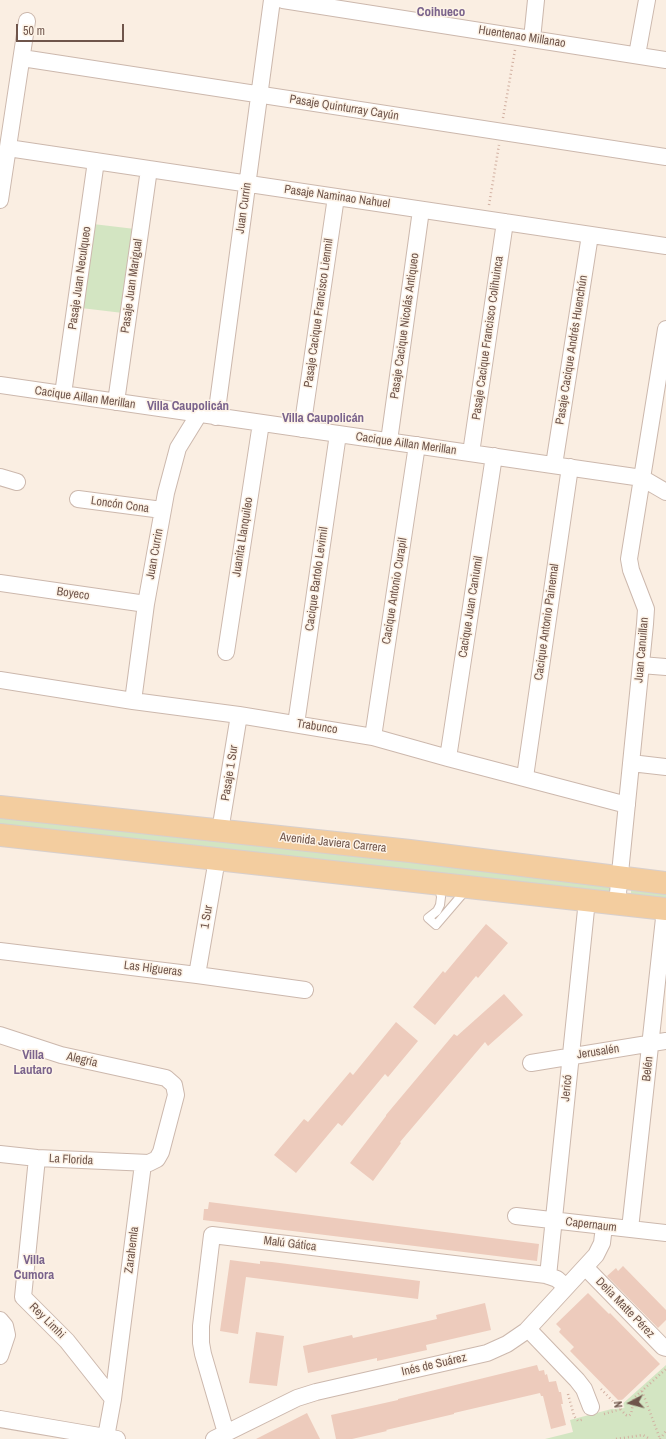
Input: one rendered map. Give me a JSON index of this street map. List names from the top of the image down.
{
  "streets": {
    "main road": ["Avenida Javiera Carrera"],
    "street": [
      "Huentenao Millanao",
      "Pasaje Quinturray Cayún",
      "Pasaje Naminao Nahuel",
      "Juan Currin",
      "Pasaje Juan Neculqueo",
      "Pasaje Juan Marigual",
      "Pasaje Cacique Francisco Lienmil",
      "Pasaje Cacique Nicolás Antiqueo",
      "Pasaje Cacique Francisco Colihuinca",
      "Pasaje Cacique Andrés Huenchún",
      "Cacique Aillan Merillan",
      "Loncón Cona",
      "Juanita Llanquileo",
      "Cacique Bartolo Levimil",
      "Cacique Antonio Curapil",
      "Boyeco",
      "Cacique Juan Caniumil",
      "Cacique Antonio Painemal",
      "Juan Canuillan",
      "Trabunco",
      "Pasaje 1 Sur",
      "1 Sur",
      "Las Higueras",
      "Jerusalén",
      "Alegría",
      "Belén",
      "Jericó",
      "La Florida",
      "Capernaum",
      "Malú Gática",
      "Zarahemla",
      "Delia Matte Pérez",
      "Rey Limhi",
      "Inés de Suárez"
    ]
  },
  "crossings": [
    ["Pasaje Quinturray Cayún", "Juan Currin"],
    ["Pasaje Naminao Nahuel", "Juan Currin"],
    ["Pasaje Naminao Nahuel", "Pasaje Juan Neculqueo"],
    ["Pasaje Naminao Nahuel", "Pasaje Juan Marigual"],
    ["Pasaje Naminao Nahuel", "Pasaje Cacique Francisco Lienmil"],
    ["Pasaje Naminao Nahuel", "Pasaje Cacique Nicolás Antiqueo"],
    ["Pasaje Naminao Nahuel", "Pasaje Cacique Francisco Colihuinca"],
    ["Pasaje Naminao Nahuel", "Pasaje Cacique Andrés Huenchún"],
    ["Juan Currin", "Cacique Aillan Merillan"],
    ["Juan Currin", "Loncón Cona"],
    ["Juan Currin", "Boyeco"],
    ["Juan Currin", "Trabunco"],
    ["Pasaje Juan Neculqueo", "Cacique Aillan Merillan"],
    ["Pasaje Juan Marigual", "Cacique Aillan Merillan"],
    ["Pasaje Cacique Francisco Lienmil", "Cacique Aillan Merillan"],
    ["Pasaje Cacique Nicolás Antiqueo", "Cacique Aillan Merillan"],
    ["Pasaje Cacique Francisco Colihuinca", "Cacique Aillan Merillan"],
    ["Pasaje Cacique Andrés Huenchún", "Cacique Aillan Merillan"],
    ["Cacique Aillan Merillan", "Juanita Llanquileo"],
    ["Cacique Aillan Merillan", "Cacique Bartolo Levimil"],
    ["Cacique Aillan Merillan", "Cacique Antonio Curapil"],
    ["Cacique Aillan Merillan", "Cacique Juan Caniumil"],
    ["Cacique Aillan Merillan", "Cacique Antonio Painemal"],
    ["Cacique Aillan Merillan", "Juan Canuillan"],
    ["Cacique Bartolo Levimil", "Trabunco"],
    ["Cacique Antonio Curapil", "Trabunco"],
    ["Cacique Juan Caniumil", "Trabunco"],
    ["Cacique Antonio Painemal", "Trabunco"],
    ["Juan Canuillan", "Trabunco"],
    ["Juan Canuillan", "Avenida Javiera Carrera"],
    ["Trabunco", "Pasaje 1 Sur"],
    ["Pasaje 1 Sur", "Avenida Javiera Carrera"],
    ["1 Sur", "Las Higueras"],
    ["Jerusalén", "Belén"],
    ["Jerusalén", "Jericó"],
    ["Alegría", "La Florida"],
    ["Alegría", "Zarahemla"],
    ["Belén", "Capernaum"],
    ["Jericó", "Capernaum"],
    ["Jericó", "Malú Gática"],
    ["La Florida", "Zarahemla"],
    ["La Florida", "Rey Limhi"],
    ["Capernaum", "Inés de Suárez"],
    ["Malú Gática", "Inés de Suárez"],
    ["Zarahemla", "Rey Limhi"],
    ["Delia Matte Pérez", "Inés de Suárez"]
  ],
  "districts": [
    "Coihueco",
    "Villa Caupolicán",
    "Villa Caupolicán",
    "Villa Lautaro",
    "Villa Cumora"
  ],
  "scale_bar": "50 m",
  "north": "left"
}
